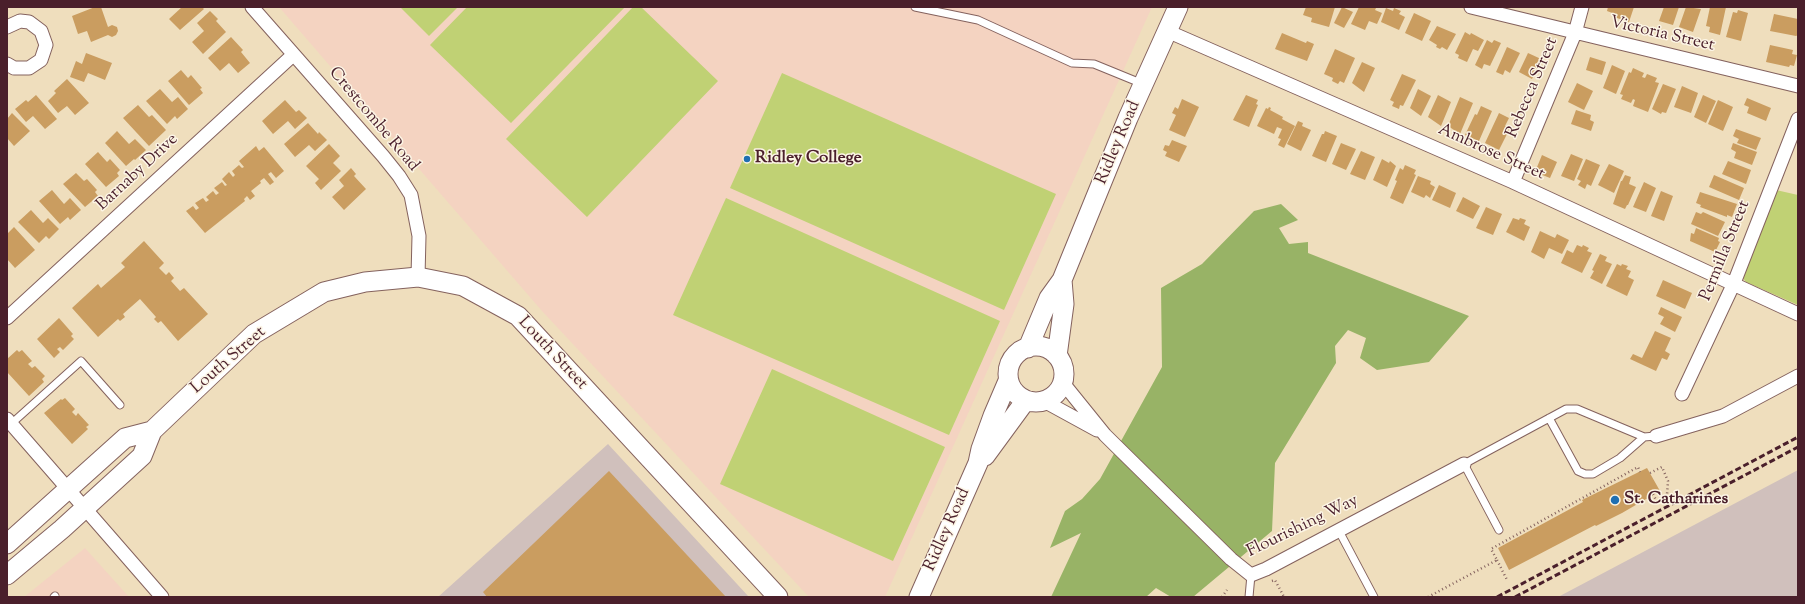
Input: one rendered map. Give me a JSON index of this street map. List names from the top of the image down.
{
  "streets": {
    "main road": ["Ridley Road", "Louth Street"],
    "street": [
      "Victoria Street",
      "Rebecca Street",
      "Crestcombe Road",
      "Ambrose Street",
      "Barnaby Drive",
      "Permilla Street",
      "Flourishing Way"
    ]
  },
  "crossings": [
    ["Victoria Street", "Rebecca Street"],
    ["Rebecca Street", "Ambrose Street"],
    ["Crestcombe Road", "Barnaby Drive"],
    ["Crestcombe Road", "Louth Street"],
    ["Ridley Road", "Ambrose Street"],
    ["Ridley Road", "Flourishing Way"],
    ["Ambrose Street", "Permilla Street"]
  ],
  "places": ["Ridley College", "St. Catharines"]
}
